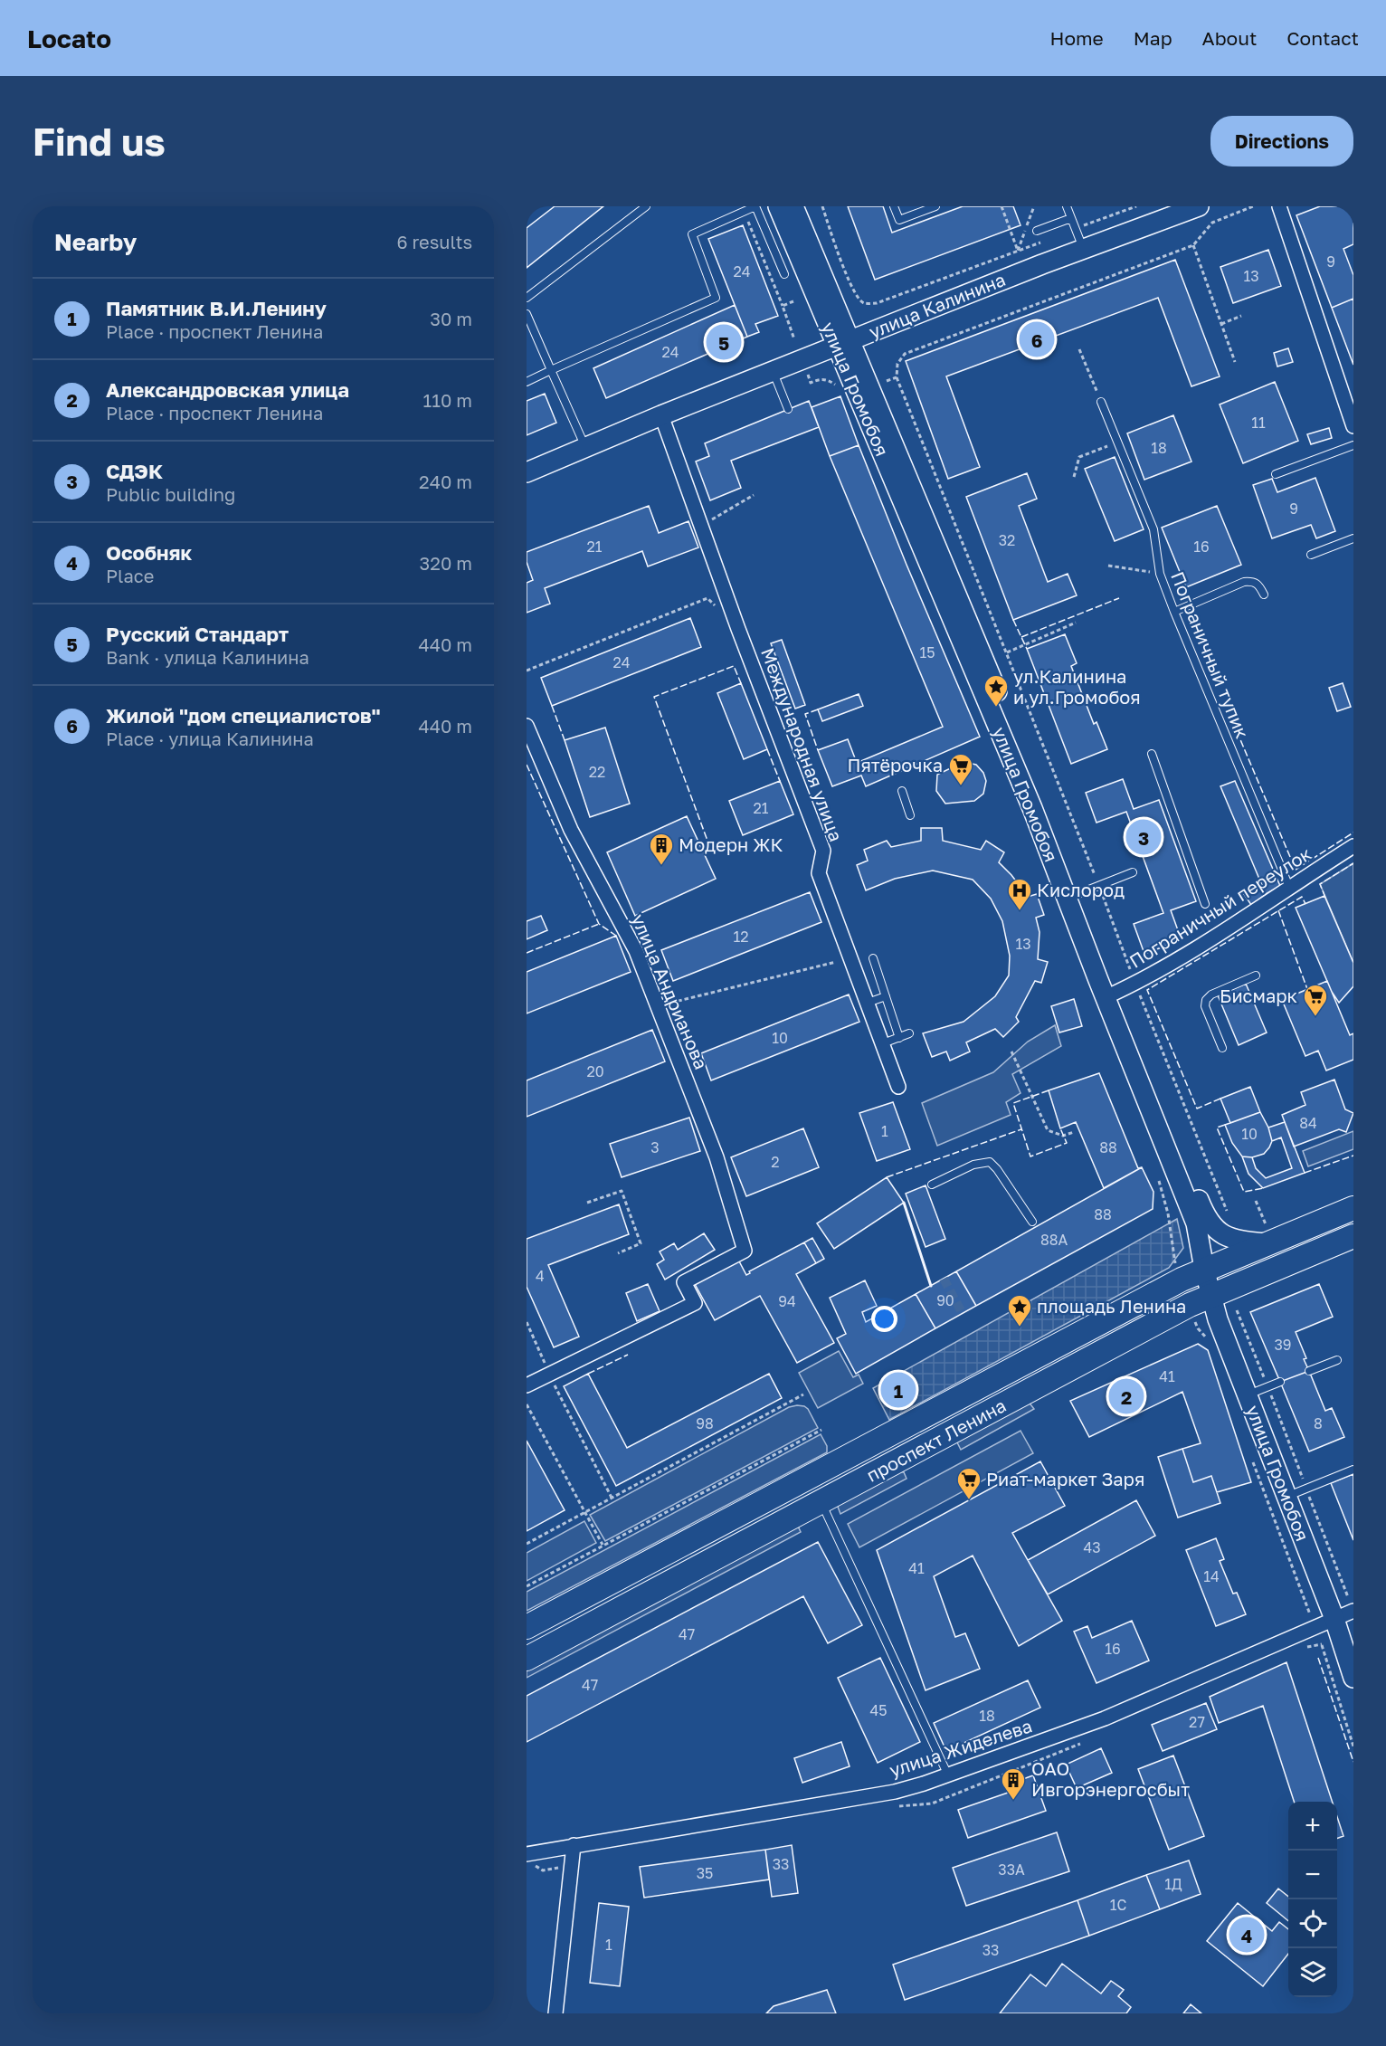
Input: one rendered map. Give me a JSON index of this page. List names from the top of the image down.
{
  "streets": {
    "highway": ["проспект Ленина"],
    "main road": ["улица Калинина", "улица Громобоя"],
    "street": [
      "Международная улица",
      "Пограничный переулок",
      "улица Андрианова",
      "улица Жиделева"
    ],
    "lane": ["Пограничный тупик"]
  },
  "crossings": [
    ["улица Калинина", "улица Громобоя"],
    ["улица Калинина", "Международная улица"],
    ["улица Громобоя", "Пограничный переулок"],
    ["улица Громобоя", "проспект Ленина"],
    ["улица Громобоя", "улица Жиделева"],
    ["Пограничный тупик", "Пограничный переулок"]
  ],
  "places": {
    "place": ["ул.Калинина и ул.Громобоя", "площадь Ленина"],
    "supermarket": ["Пятёрочка", "Бисмарк", "Риат-маркет Заря"],
    "building": ["Модерн ЖК", "ОАО Ивгорэнергосбыт"],
    "hospital": ["Кислород"]
  },
  "house_numbers": [
    "9",
    "24",
    "13",
    "24",
    "11",
    "18",
    "9",
    "32",
    "21",
    "16",
    "15",
    "24",
    "22",
    "21",
    "12",
    "13",
    "10",
    "20",
    "84",
    "1",
    "10",
    "3",
    "88",
    "2",
    "88",
    "88А",
    "4",
    "90",
    "94",
    "39",
    "41",
    "98",
    "8",
    "43",
    "41",
    "14",
    "47",
    "16",
    "47",
    "45",
    "18",
    "27",
    "33",
    "33А",
    "35",
    "1Д",
    "1С",
    "1",
    "33"
  ],
  "page": {
    "header": "Locato",
    "nav": [
      "Home",
      "Map",
      "About",
      "Contact"
    ],
    "buttons": "Directions",
    "title": "Find us",
    "heading": ["Nearby", "6 results"],
    "list": [
      {
        "mark": "1",
        "name": "Памятник В.И.Ленину",
        "note": "Place · проспект Ленина",
        "value": "30 m"
      },
      {
        "mark": "2",
        "name": "Александровская улица",
        "note": "Place · проспект Ленина",
        "value": "110 m"
      },
      {
        "mark": "3",
        "name": "СДЭК",
        "note": "Public building",
        "value": "240 m"
      },
      {
        "mark": "4",
        "name": "Особняк",
        "note": "Place",
        "value": "320 m"
      },
      {
        "mark": "5",
        "name": "Русский Стандарт",
        "note": "Bank · улица Калинина",
        "value": "440 m"
      },
      {
        "mark": "6",
        "name": "Жилой \"дом специалистов\"",
        "note": "Place · улица Калинина",
        "value": "440 m"
      }
    ],
    "pins": [
      "6",
      "5",
      "3",
      "1",
      "2",
      "4"
    ],
    "map_buttons": ["+", "−"]
  }
}
